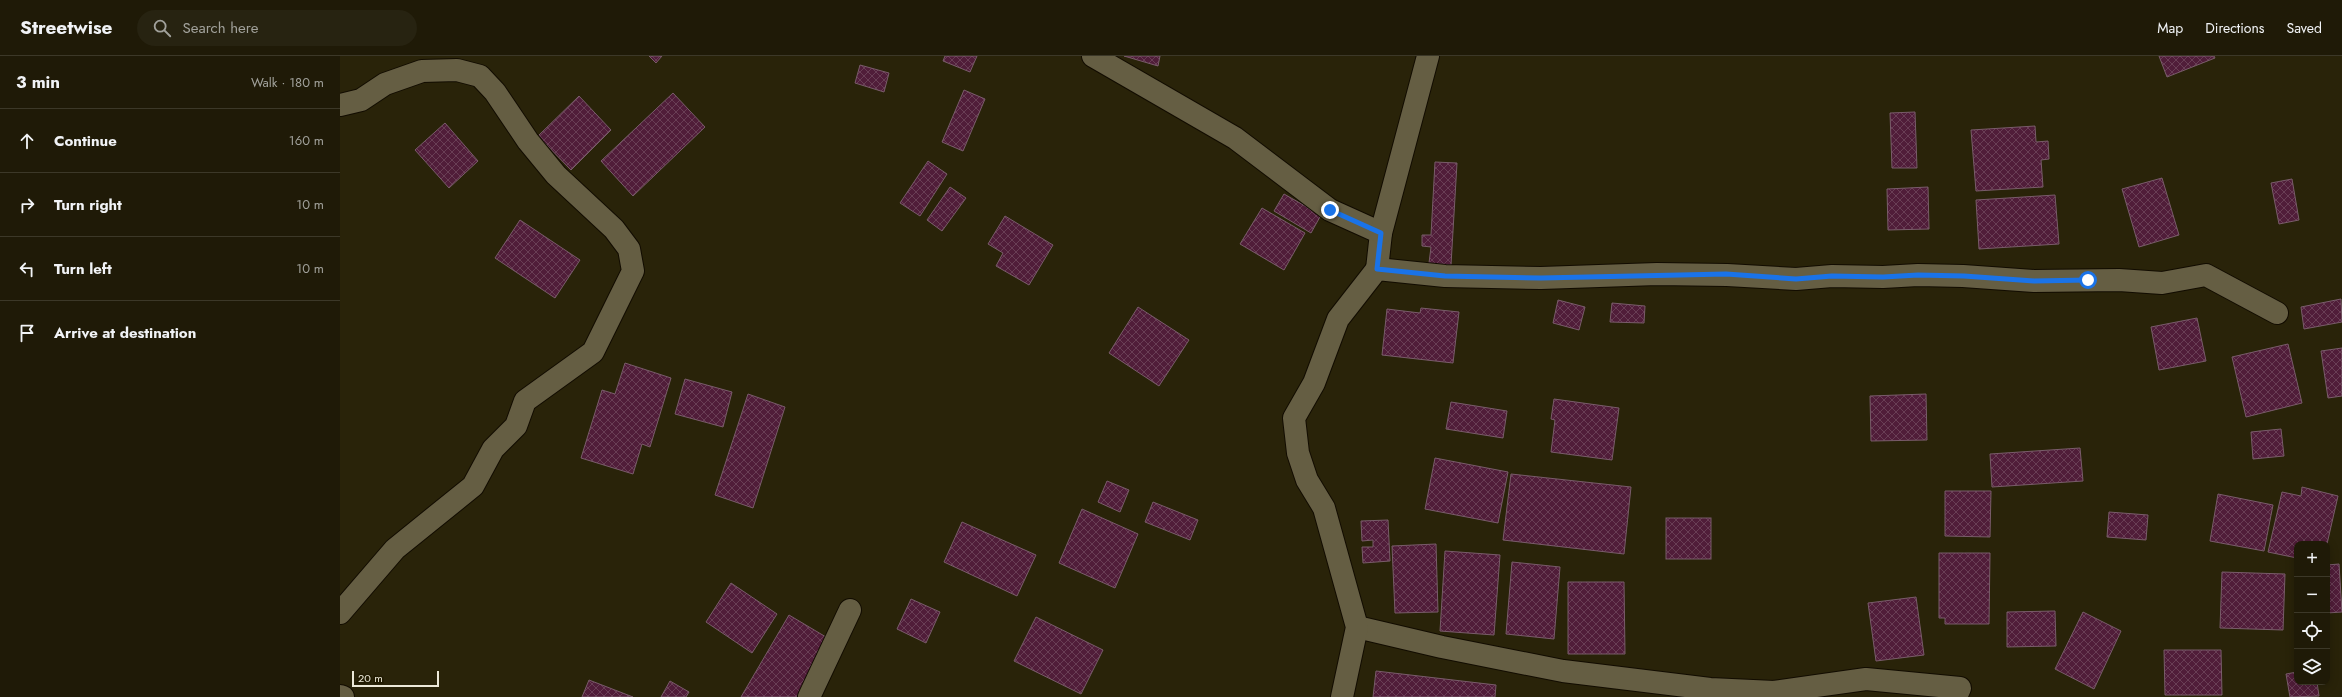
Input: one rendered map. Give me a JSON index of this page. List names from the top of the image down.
{
  "scale_bar": "20 m",
  "page": {
    "header": "Streetwise",
    "search": "Search here",
    "nav": ["Map", "Directions", "Saved"],
    "heading": ["3 min", "Walk · 180 m"],
    "list": [
      ["Continue", "160 m"],
      ["Turn right", "10 m"],
      ["Turn left", "10 m"],
      "Arrive at destination"
    ],
    "map_buttons": ["+", "−"],
    "scale": "20 m"
  }
}
